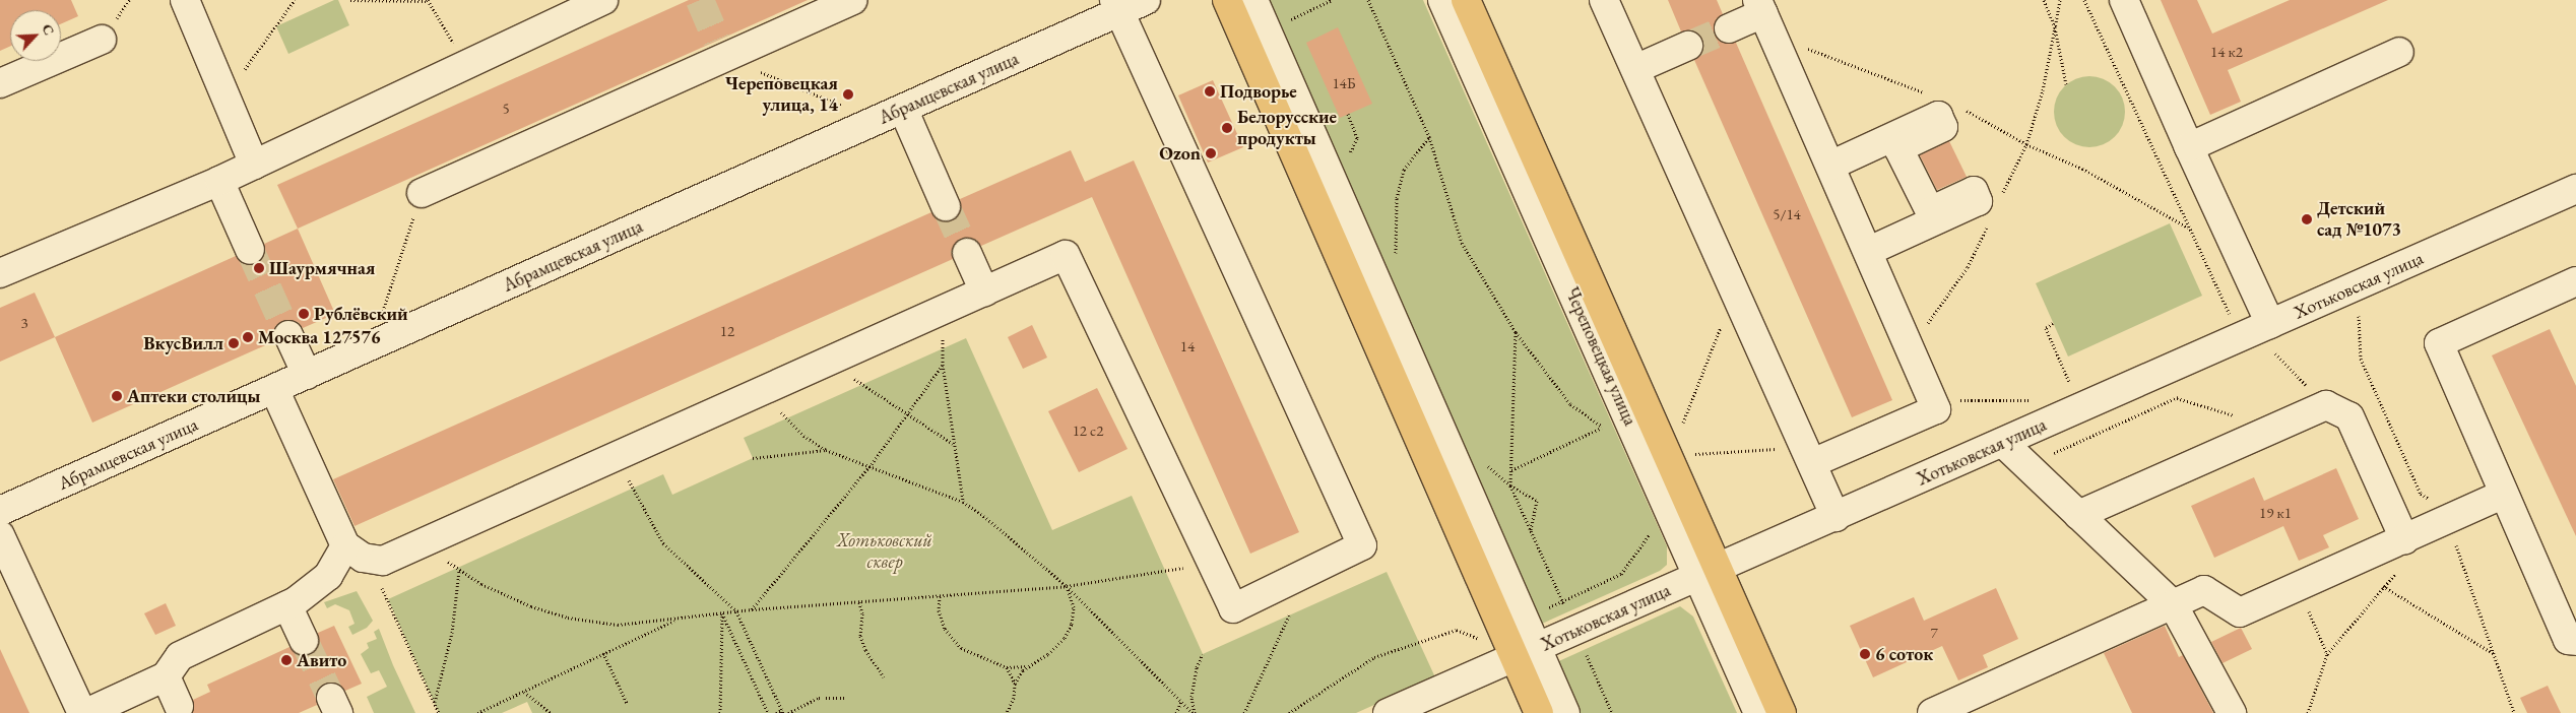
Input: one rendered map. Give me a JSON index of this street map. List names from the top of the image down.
{
  "streets": {
    "main road": ["Череповецкая улица"],
    "street": ["Абрамцевская улица", "Хотьковская улица"]
  },
  "crossings": [
    ["Хотьковская улица", "Череповецкая улица"]
  ],
  "parks": ["Хотьковский сквер"],
  "places": [
    "Подворье",
    "Череповецкая улица, 14",
    "Белорусские продукты",
    "Ozon",
    "Детский сад №1073",
    "Шаурмячная",
    "Рублёвский",
    "Москва 127576",
    "ВкусВилл",
    "Аптеки столицы",
    "6 соток",
    "Авито"
  ],
  "house_numbers": [
    "14 к2",
    "14Б",
    "5",
    "5/14",
    "3",
    "12",
    "14",
    "12 с2",
    "19 к1",
    "7"
  ],
  "north": "top right"
}
